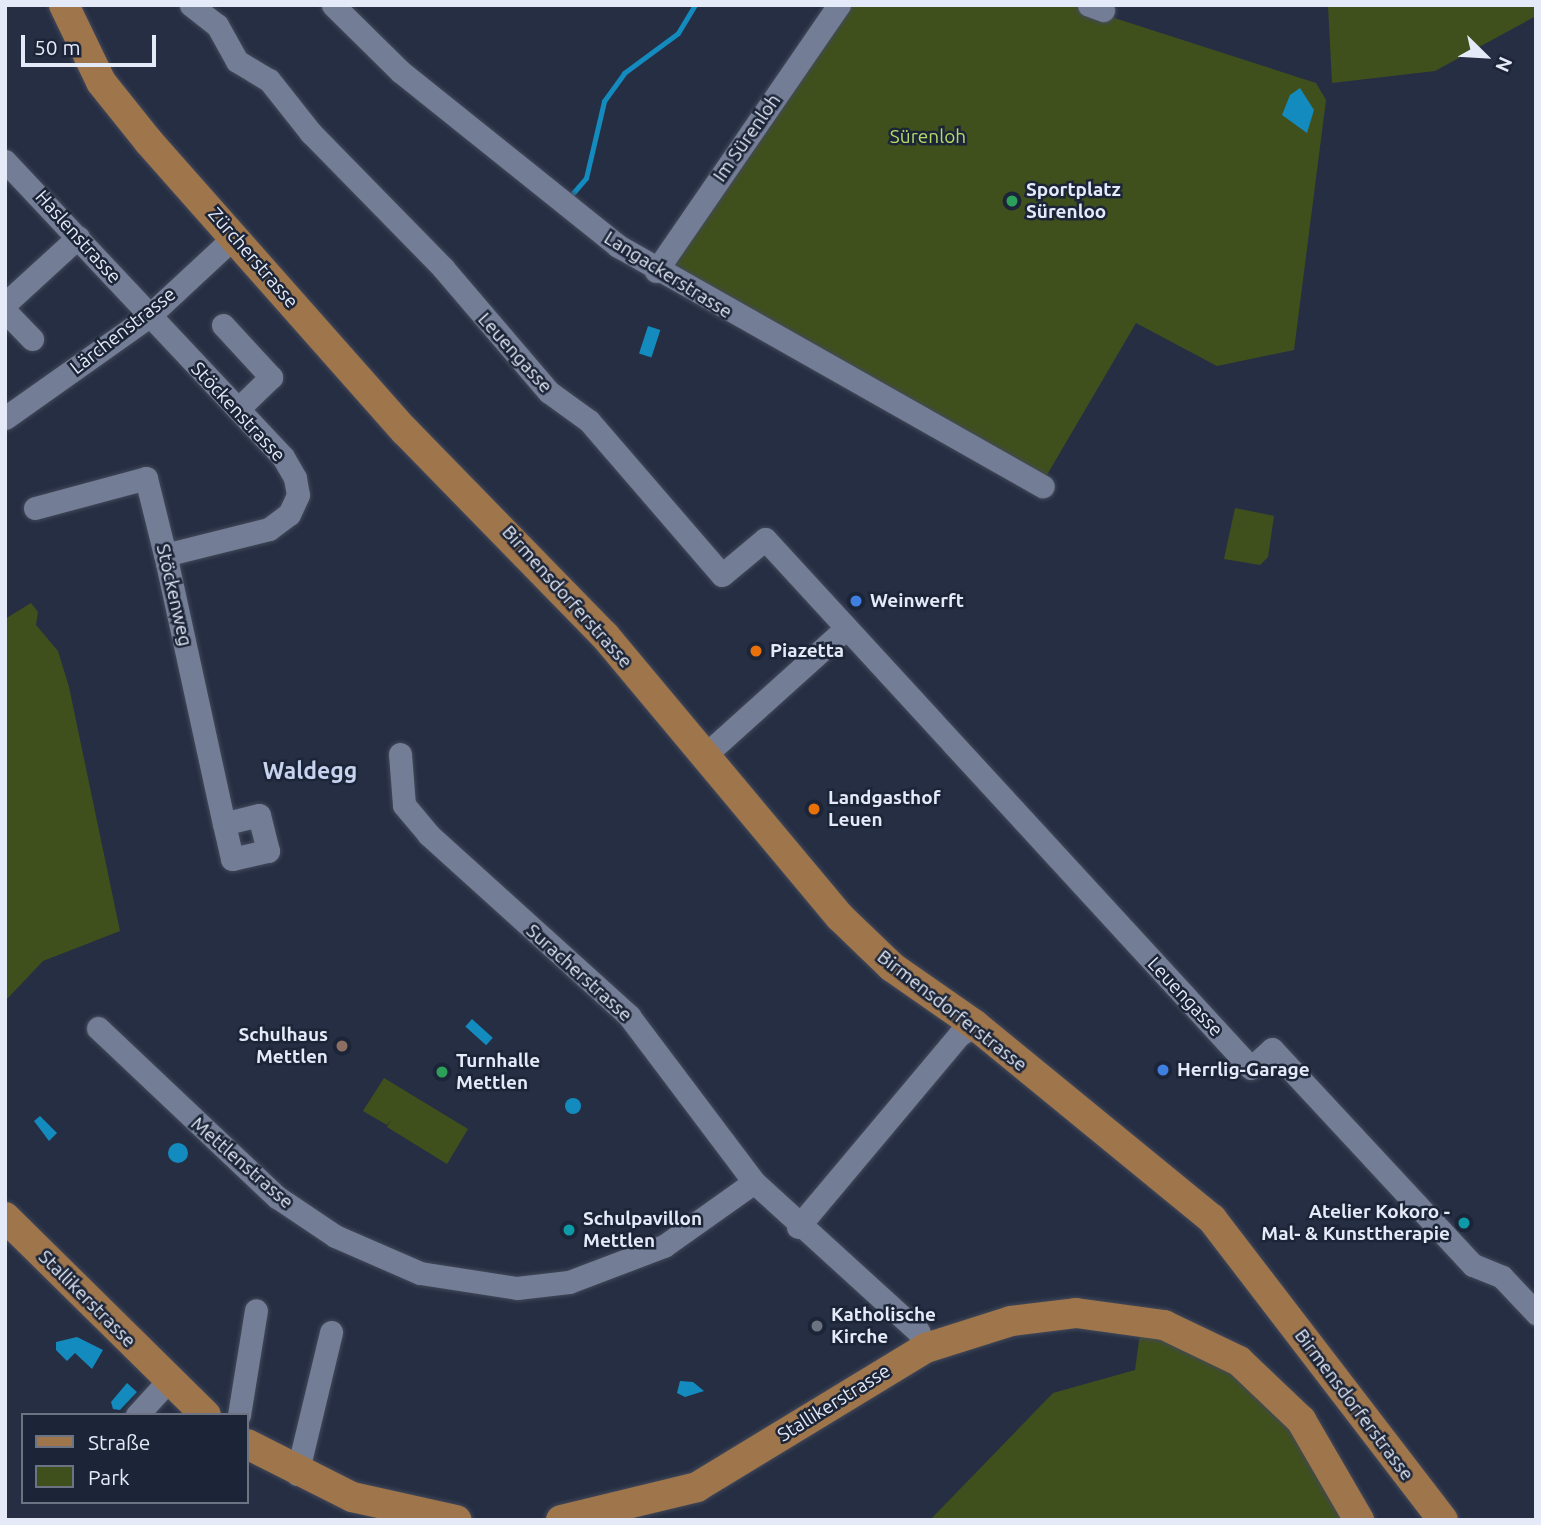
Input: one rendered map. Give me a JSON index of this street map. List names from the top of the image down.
{
  "streets": {
    "main road": ["Zürcherstrasse", "Birmensdorferstrasse", "Stallikerstrasse"],
    "street": [
      "Im Sürenloh",
      "Haslenstrasse",
      "Langackerstrasse",
      "Lärchenstrasse",
      "Leuengasse",
      "Stöckenstrasse",
      "Stöckenweg",
      "Suracherstrasse",
      "Mettlenstrasse"
    ]
  },
  "crossings": [
    ["Im Sürenloh", "Langackerstrasse"],
    ["Haslenstrasse", "Lärchenstrasse"],
    ["Haslenstrasse", "Stöckenstrasse"],
    ["Zürcherstrasse", "Lärchenstrasse"],
    ["Zürcherstrasse", "Birmensdorferstrasse"],
    ["Lärchenstrasse", "Stöckenstrasse"],
    ["Stöckenstrasse", "Stöckenweg"],
    ["Suracherstrasse", "Mettlenstrasse"],
    ["Suracherstrasse", "Stallikerstrasse"]
  ],
  "districts": ["Waldegg"],
  "parks": ["Sürenloh"],
  "places": [
    "Sportplatz Sürenloo",
    "Weinwerft",
    "Piazetta",
    "Landgasthof Leuen",
    "Schulhaus Mettlen",
    "Herrlig-Garage",
    "Turnhalle Mettlen",
    "Atelier Kokoro - Mal- & Kunsttherapie",
    "Schulpavillon Mettlen",
    "Katholische Kirche"
  ],
  "legend": ["Straße", "Park"],
  "scale_bar": "50 m",
  "north": "bottom right"
}
